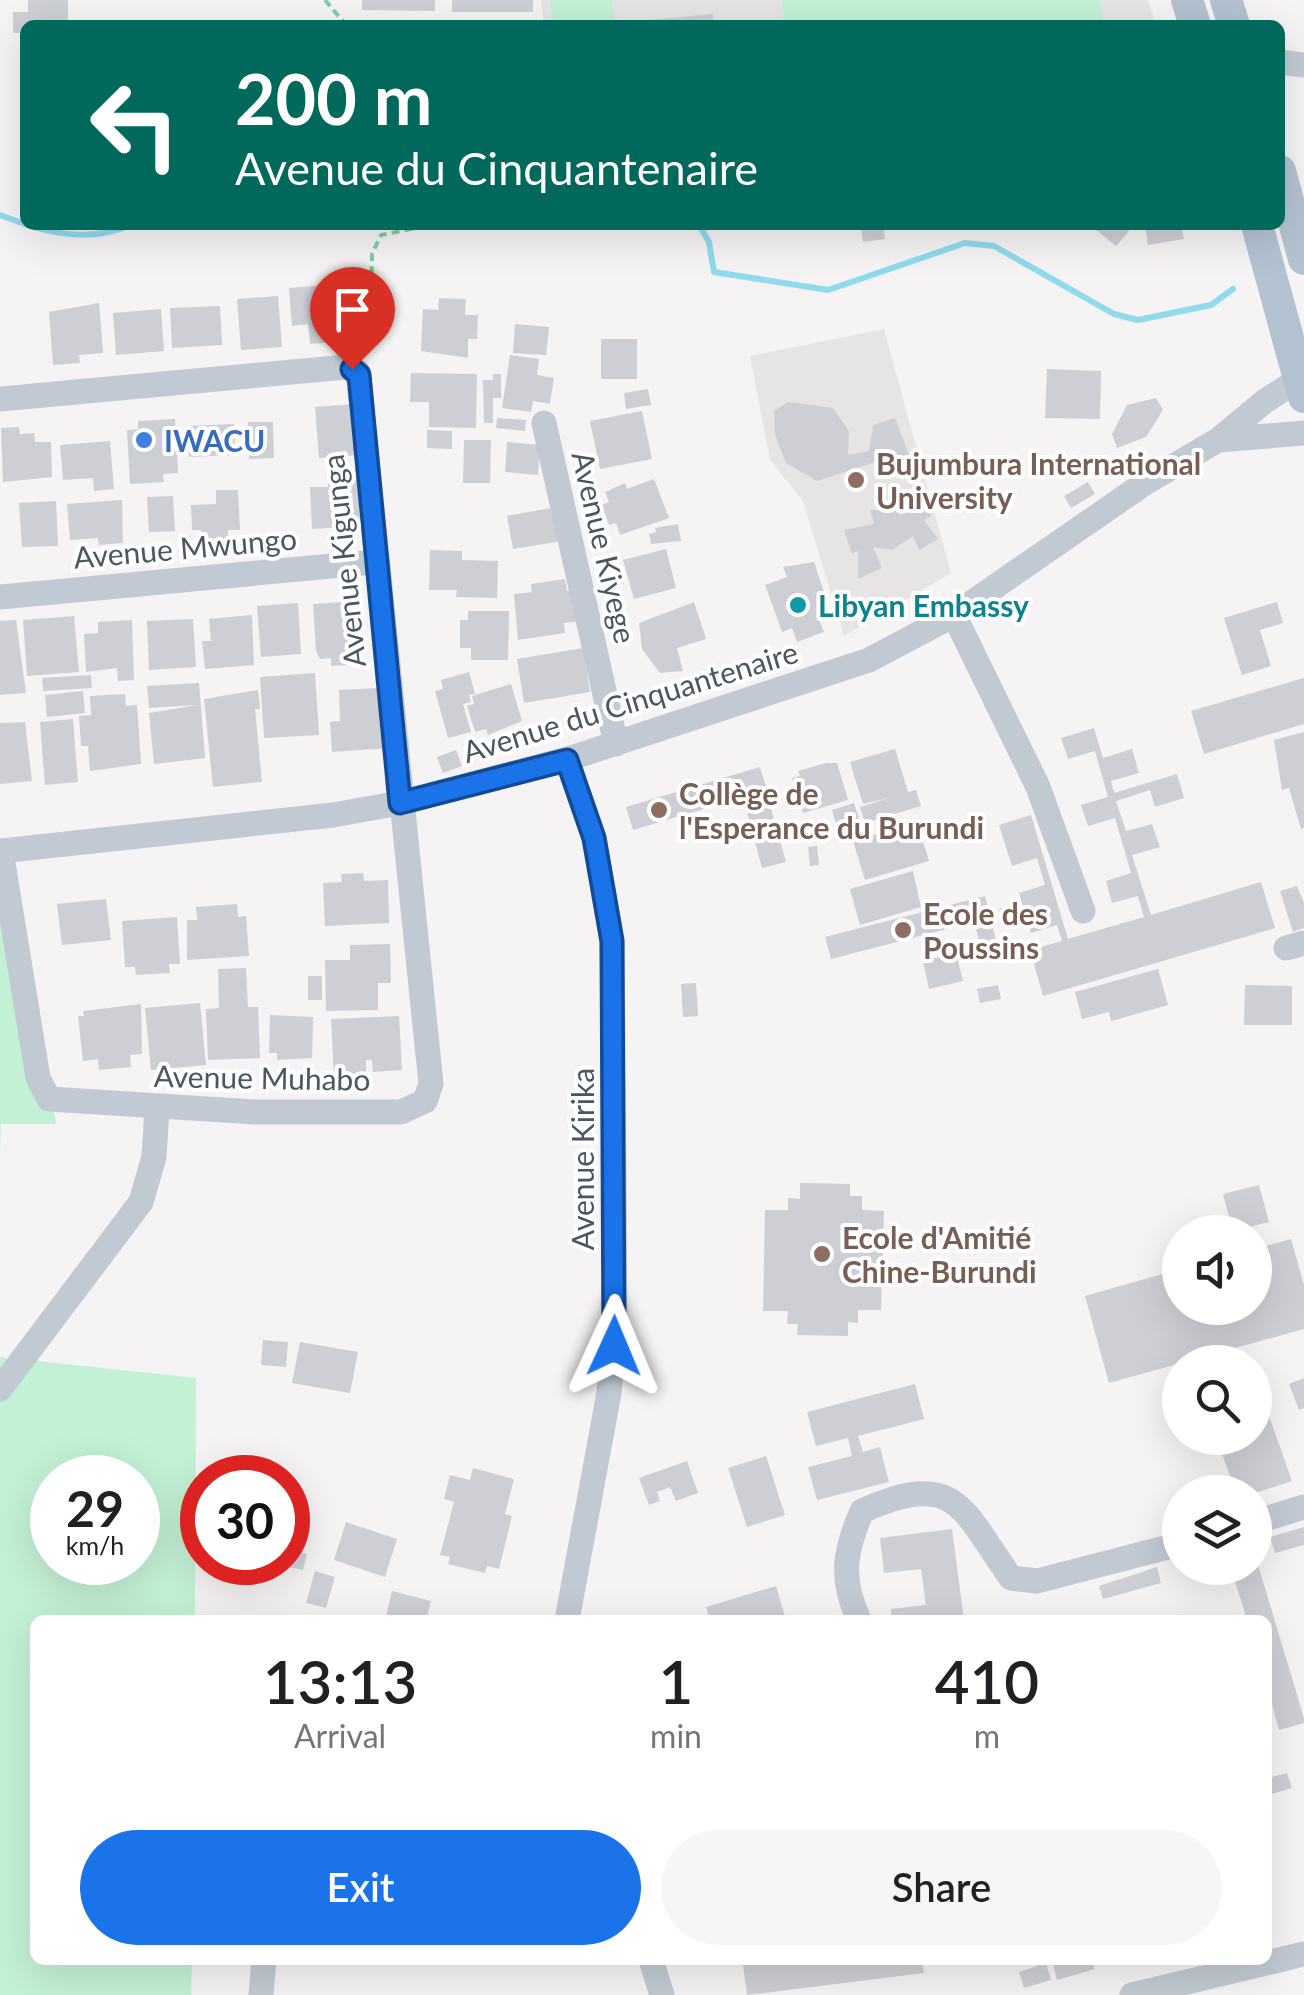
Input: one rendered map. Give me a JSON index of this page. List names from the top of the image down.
{
  "streets": {
    "street": [
      "Avenue Mwungo",
      "Avenue Kiyege",
      "Avenue Kigunga",
      "Avenue du Cinquantenaire",
      "Avenue Muhabo",
      "Avenue Kirika"
    ]
  },
  "crossings": [
    ["Avenue Mwungo", "Avenue Kigunga"],
    ["Avenue Kiyege", "Avenue du Cinquantenaire"],
    ["Avenue Kigunga", "Avenue du Cinquantenaire"],
    ["Avenue Kigunga", "Avenue Muhabo"],
    ["Avenue du Cinquantenaire", "Avenue Muhabo"],
    ["Avenue du Cinquantenaire", "Avenue Kirika"]
  ],
  "places": [
    "IWACU",
    "Bujumbura International University",
    "Libyan Embassy",
    "Collège de l'Esperance du Burundi",
    "Ecole des Poussins",
    "Ecole d'Amitié Chine-Burundi"
  ],
  "page": {
    "turn": ["200 m", "Avenue du Cinquantenaire"],
    "speed": "29 km/h",
    "limit": "30",
    "eta": [
      "13:13",
      "Arrival",
      "1",
      "min",
      "410",
      "m"
    ],
    "buttons": ["Exit", "Share"]
  }
}
